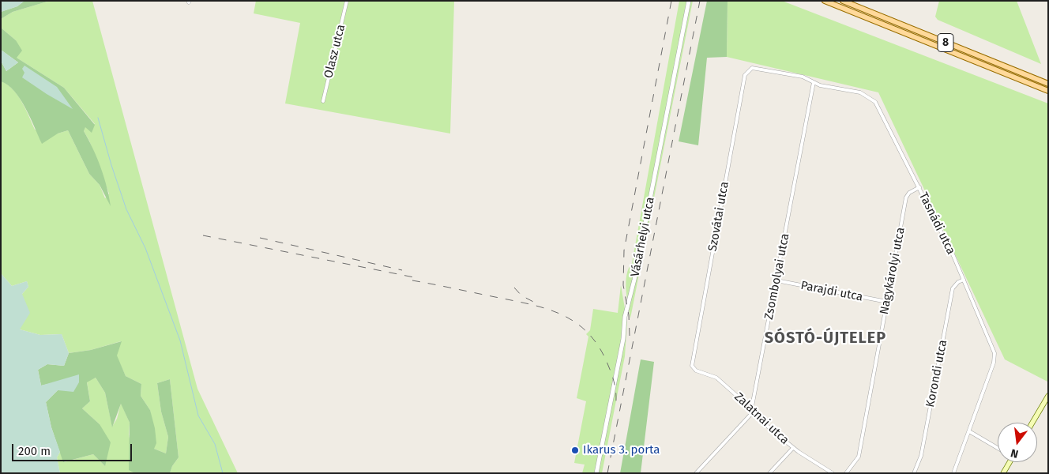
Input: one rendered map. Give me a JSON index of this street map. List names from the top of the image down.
{
  "streets": {
    "main road": ["8"],
    "street": [
      "Olasz utca",
      "Szovátai utca",
      "Tasnádi utca",
      "Vásárhelyi utca",
      "Nagykárolyi utca",
      "Zsombolyai utca",
      "Parajdi utca",
      "Korondi utca",
      "Zalatnai utca"
    ]
  },
  "crossings": [
    ["Szovátai utca", "Tasnádi utca"],
    ["Szovátai utca", "Zalatnai utca"],
    ["Tasnádi utca", "Nagykárolyi utca"],
    ["Tasnádi utca", "Zsombolyai utca"],
    ["Tasnádi utca", "Korondi utca"],
    ["Nagykárolyi utca", "Parajdi utca"],
    ["Zsombolyai utca", "Parajdi utca"],
    ["Zsombolyai utca", "Zalatnai utca"]
  ],
  "districts": ["SÓSTÓ-ÚJTELEP"],
  "places": ["Ikarus 3. porta"],
  "scale_bar": "200 m",
  "north": "bottom"
}
